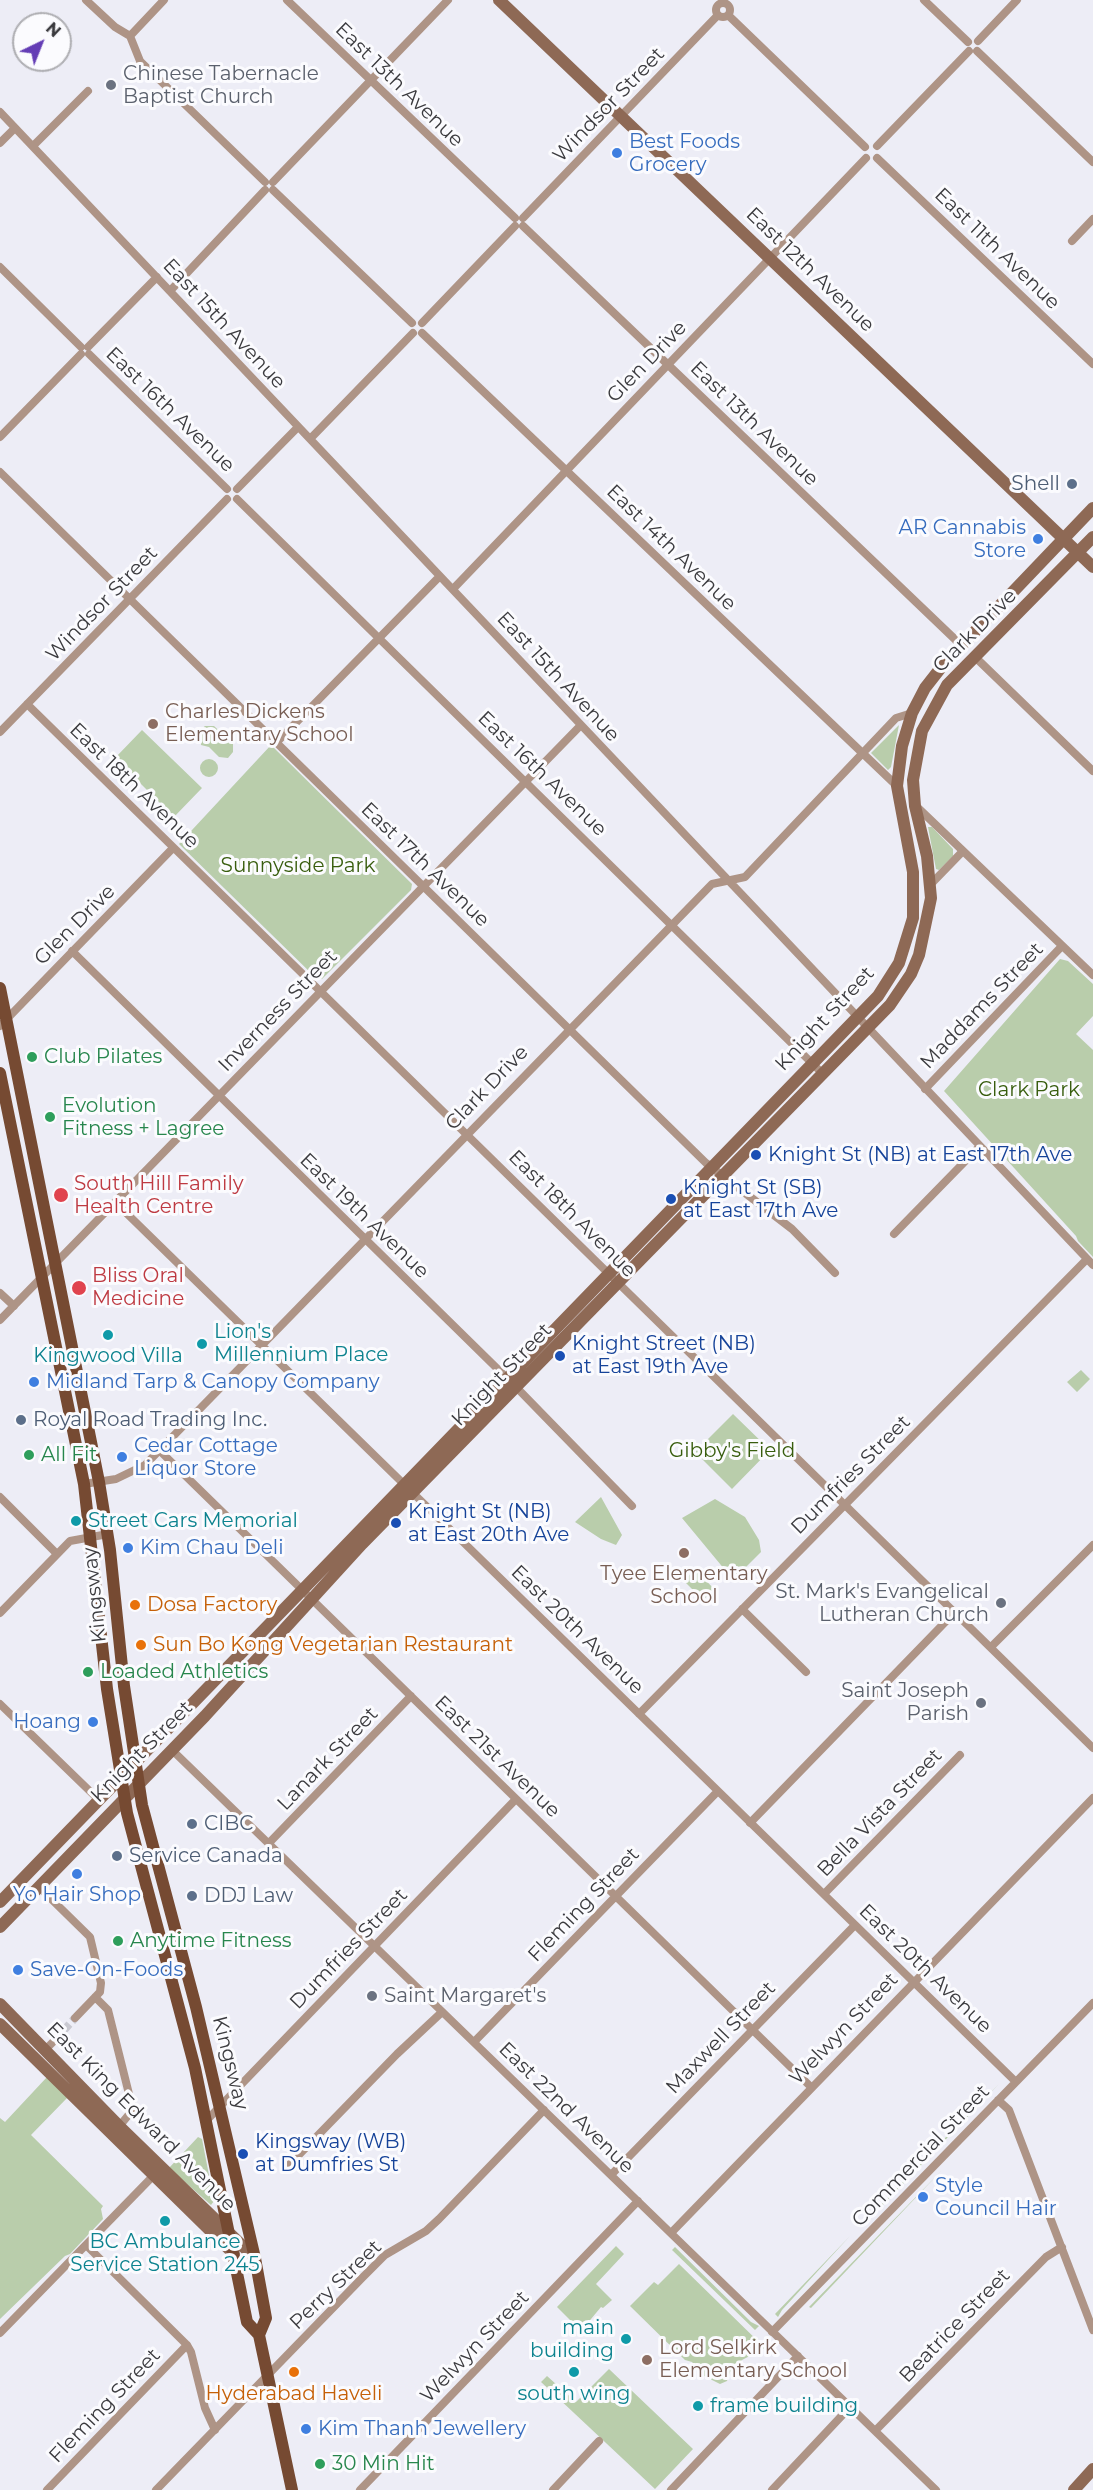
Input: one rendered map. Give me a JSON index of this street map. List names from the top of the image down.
{
  "streets": {
    "main road": [
      "East 12th Avenue",
      "Clark Drive",
      "Knight Street",
      "Kingsway",
      "East King Edward Avenue"
    ],
    "street": [
      "East 13th Avenue",
      "Windsor Street",
      "East 11th Avenue",
      "East 15th Avenue",
      "Glen Drive",
      "East 16th Avenue",
      "East 14th Avenue",
      "East 18th Avenue",
      "East 17th Avenue",
      "Maddams Street",
      "Inverness Street",
      "East 19th Avenue",
      "Dumfries Street",
      "East 20th Avenue",
      "East 21st Avenue",
      "Lanark Street",
      "Bella Vista Street",
      "Fleming Street",
      "Welwyn Street",
      "Maxwell Street",
      "East 22nd Avenue",
      "Commercial Street",
      "Perry Street",
      "Beatrice Street"
    ]
  },
  "crossings": [
    ["East 13th Avenue", "Windsor Street"],
    ["East 13th Avenue", "Glen Drive"],
    ["East 13th Avenue", "Clark Drive"],
    ["Windsor Street", "East 12th Avenue"],
    ["Windsor Street", "East 14th Avenue"],
    ["Windsor Street", "East 18th Avenue"],
    ["Windsor Street", "East 17th Avenue"],
    ["East 11th Avenue", "Glen Drive"],
    ["East 12th Avenue", "Glen Drive"],
    ["East 12th Avenue", "Clark Drive"],
    ["East 15th Avenue", "Glen Drive"],
    ["East 15th Avenue", "Clark Drive"],
    ["East 15th Avenue", "Maddams Street"],
    ["East 15th Avenue", "Inverness Street"],
    ["East 15th Avenue", "Knight Street"],
    ["East 15th Avenue", "Dumfries Street"],
    ["Glen Drive", "East 14th Avenue"],
    ["Glen Drive", "East 18th Avenue"],
    ["Glen Drive", "East 19th Avenue"],
    ["Glen Drive", "Kingsway"],
    ["East 16th Avenue", "Clark Drive"],
    ["East 16th Avenue", "Inverness Street"],
    ["East 16th Avenue", "Knight Street"],
    ["East 14th Avenue", "Clark Drive"],
    ["East 14th Avenue", "Knight Street"],
    ["Clark Drive", "East 18th Avenue"],
    ["Clark Drive", "East 17th Avenue"],
    ["Clark Drive", "Knight Street"],
    ["Clark Drive", "East 19th Avenue"],
    ["Clark Drive", "Kingsway"],
    ["Clark Drive", "East 20th Avenue"],
    ["Clark Drive", "East 21st Avenue"],
    ["East 18th Avenue", "Inverness Street"],
    ["East 18th Avenue", "Knight Street"],
    ["East 18th Avenue", "Dumfries Street"],
    ["East 17th Avenue", "Inverness Street"],
    ["East 17th Avenue", "Knight Street"],
    ["Inverness Street", "East 19th Avenue"],
    ["Inverness Street", "Kingsway"],
    ["Inverness Street", "East 20th Avenue"],
    ["Knight Street", "East 19th Avenue"],
    ["Knight Street", "Kingsway"],
    ["Knight Street", "East 20th Avenue"],
    ["Knight Street", "East 21st Avenue"],
    ["Knight Street", "East 22nd Avenue"],
    ["Dumfries Street", "Kingsway"],
    ["Dumfries Street", "East 20th Avenue"],
    ["Dumfries Street", "East 21st Avenue"],
    ["Dumfries Street", "East 22nd Avenue"],
    ["Kingsway", "East King Edward Avenue"],
    ["Kingsway", "Perry Street"],
    ["East 20th Avenue", "Bella Vista Street"],
    ["East 20th Avenue", "Fleming Street"],
    ["East 20th Avenue", "Welwyn Street"],
    ["East 20th Avenue", "Maxwell Street"],
    ["East 20th Avenue", "Commercial Street"],
    ["East 21st Avenue", "Lanark Street"],
    ["East 21st Avenue", "Fleming Street"],
    ["East 21st Avenue", "Welwyn Street"],
    ["East 21st Avenue", "Maxwell Street"],
    ["Lanark Street", "East 22nd Avenue"],
    ["Fleming Street", "East 22nd Avenue"],
    ["Welwyn Street", "East 22nd Avenue"],
    ["Maxwell Street", "East 22nd Avenue"],
    ["East 22nd Avenue", "Commercial Street"],
    ["East 22nd Avenue", "Perry Street"],
    ["East 22nd Avenue", "Beatrice Street"]
  ],
  "parks": ["Sunnyside Park", "Clark Park", "Gibby's Field"],
  "places": [
    "Chinese Tabernacle Baptist Church",
    "Best Foods Grocery",
    "Shell",
    "AR Cannabis Store",
    "Charles Dickens Elementary School",
    "Club Pilates",
    "Evolution Fitness + Lagree",
    "Knight St (NB) at East 17th Ave",
    "South Hill Family Health Centre",
    "Knight St (SB) at East 17th Ave",
    "Bliss Oral Medicine",
    "Kingwood Villa",
    "Lion's Millennium Place",
    "Knight Street (NB) at East 19th Ave",
    "Midland Tarp & Canopy Company",
    "Royal Road Trading Inc.",
    "All Fit",
    "Cedar Cottage Liquor Store",
    "Street Cars Memorial",
    "Knight St (NB) at East 20th Ave",
    "Kim Chau Deli",
    "Tyee Elementary School",
    "St. Mark's Evangelical Lutheran Church",
    "Dosa Factory",
    "Sun Bo Kong Vegetarian Restaurant",
    "Loaded Athletics",
    "Saint Joseph Parish",
    "Hoang",
    "CIBC",
    "Service Canada",
    "Yo Hair Shop",
    "DDJ Law",
    "Anytime Fitness",
    "Save-On-Foods",
    "Saint Margaret's",
    "Kingsway (WB) at Dumfries St",
    "Style Council Hair",
    "BC Ambulance Service Station 245",
    "main building",
    "Lord Selkirk Elementary School",
    "Hyderabad Haveli",
    "south wing",
    "frame building",
    "Kim Thanh Jewellery",
    "30 Min Hit"
  ],
  "north": "top right"
}
